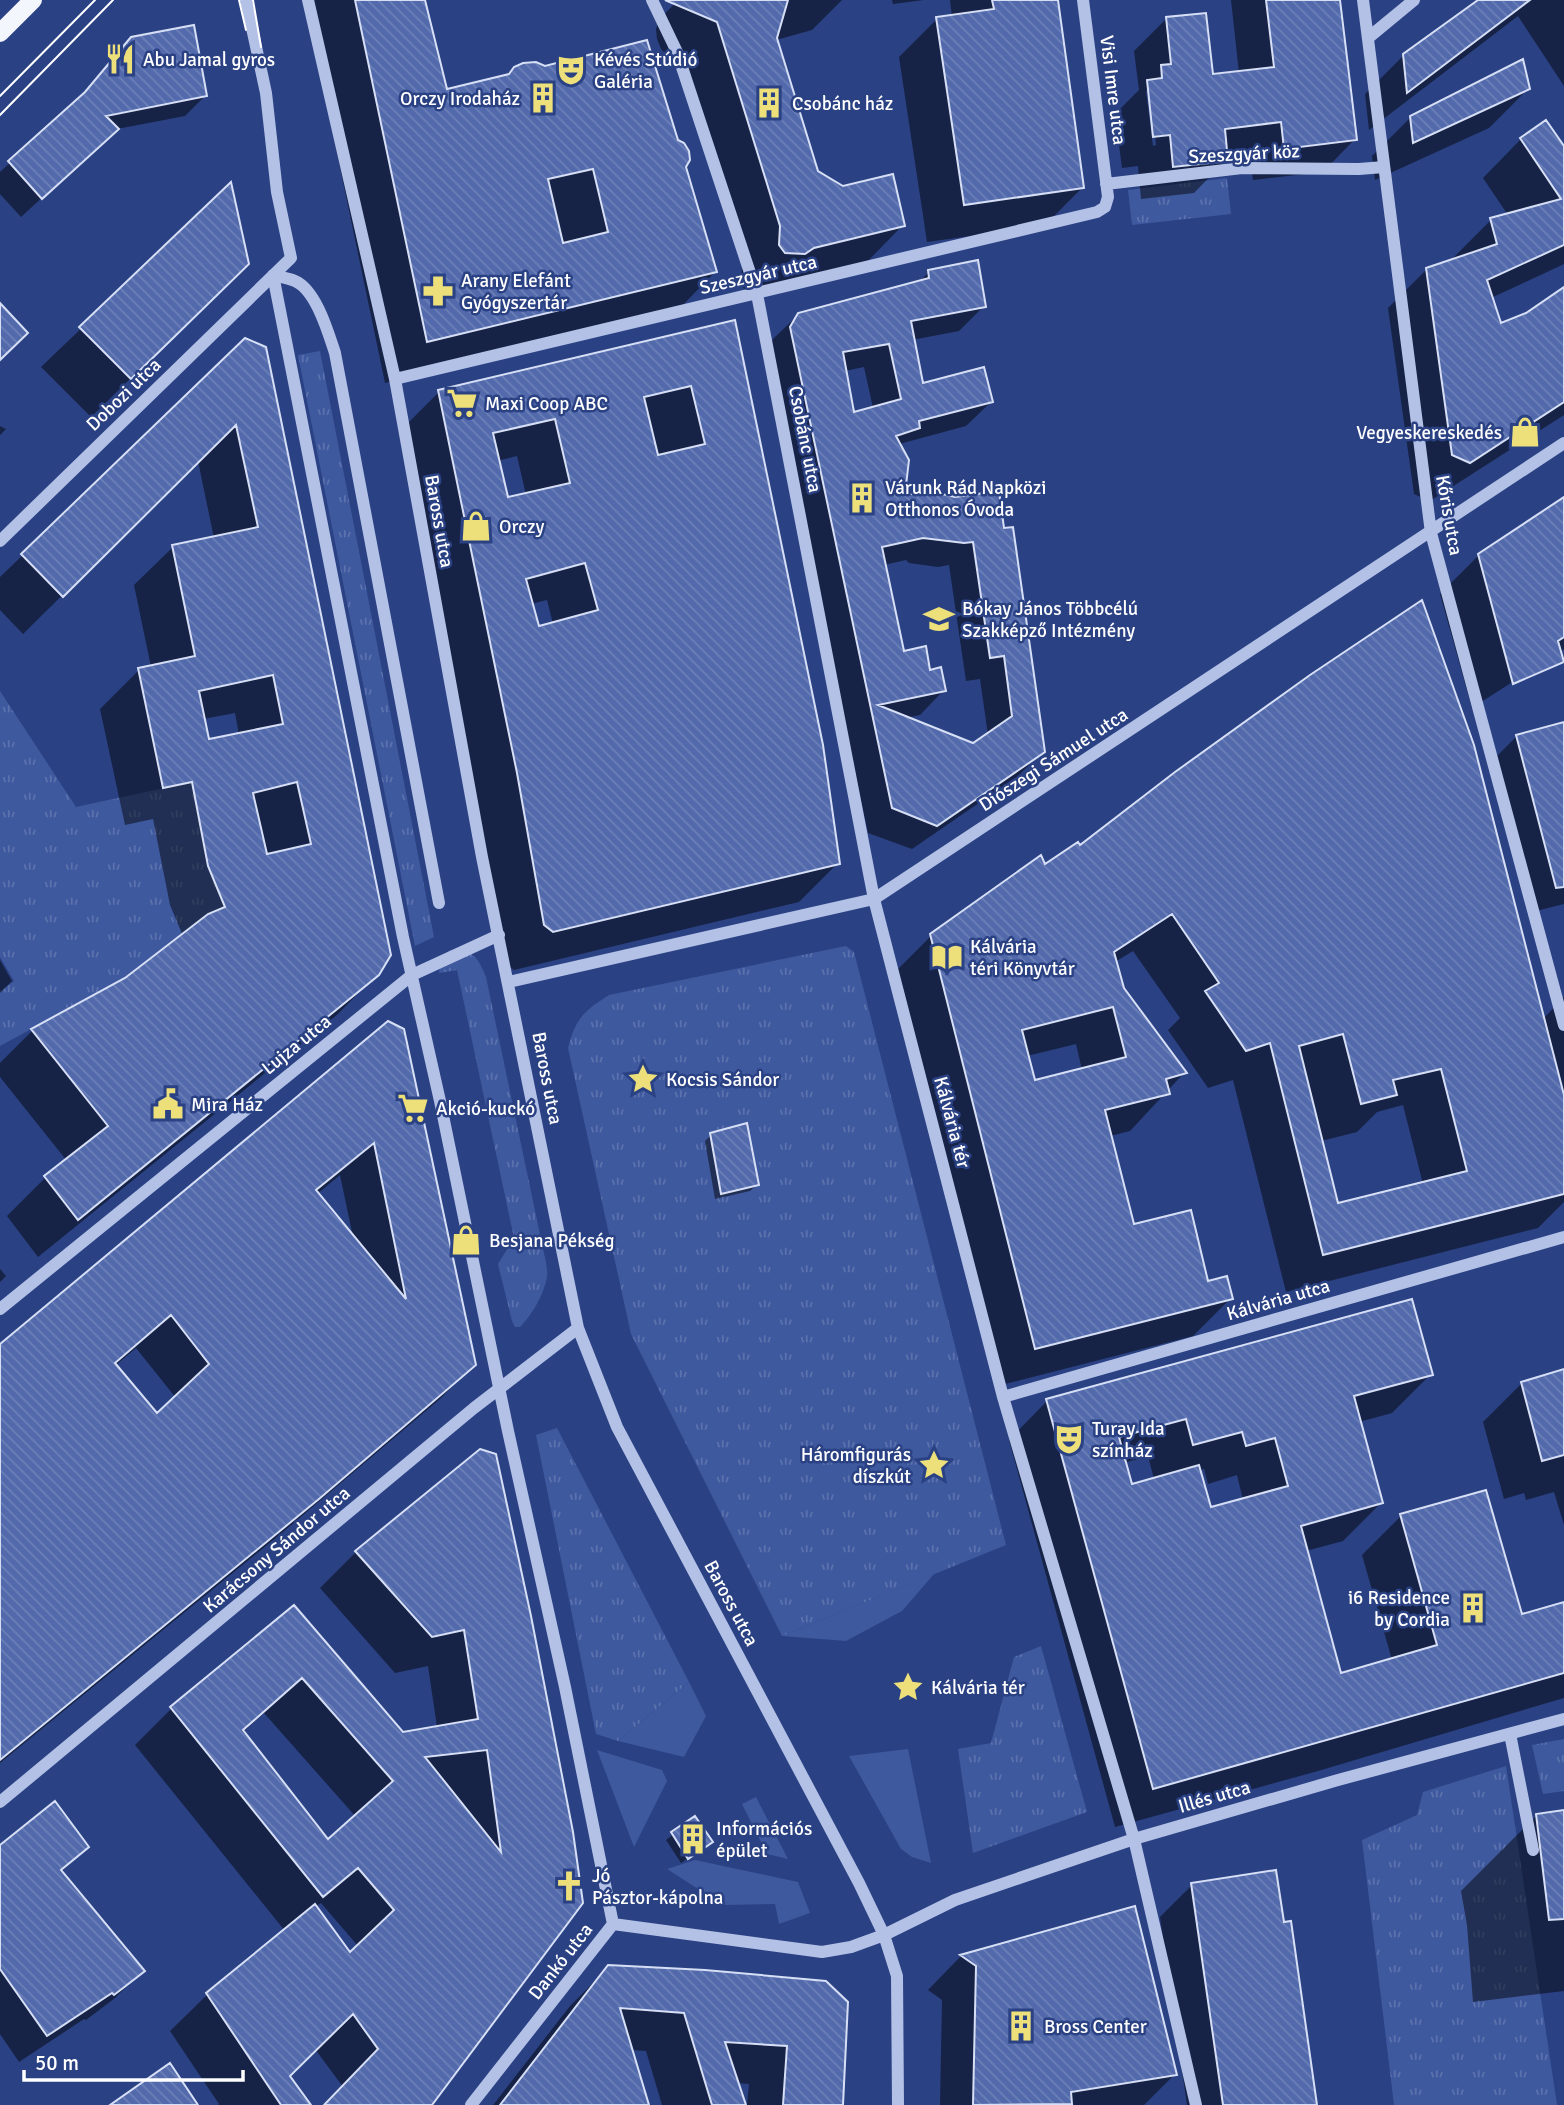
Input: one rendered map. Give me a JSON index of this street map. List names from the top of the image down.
{
  "streets": {
    "street": [
      "Visi Imre utca",
      "Szeszgyár köz",
      "Szeszgyár utca",
      "Dobozi utca",
      "Csobánc utca",
      "Kőris utca",
      "Baross utca",
      "Diószegi Sámuel utca",
      "Lujza utca",
      "Kálvária tér",
      "Kálvária utca",
      "Karácsony Sándor utca",
      "Illés utca",
      "Dankó utca"
    ]
  },
  "crossings": [
    ["Visi Imre utca", "Szeszgyár köz"],
    ["Visi Imre utca", "Szeszgyár utca"],
    ["Szeszgyár köz", "Szeszgyár utca"],
    ["Szeszgyár köz", "Kőris utca"],
    ["Szeszgyár utca", "Csobánc utca"],
    ["Szeszgyár utca", "Baross utca"],
    ["Csobánc utca", "Diószegi Sámuel utca"],
    ["Csobánc utca", "Kálvária tér"],
    ["Kőris utca", "Diószegi Sámuel utca"],
    ["Baross utca", "Diószegi Sámuel utca"],
    ["Baross utca", "Lujza utca"],
    ["Baross utca", "Karácsony Sándor utca"],
    ["Baross utca", "Illés utca"],
    ["Baross utca", "Dankó utca"],
    ["Diószegi Sámuel utca", "Kálvária tér"],
    ["Kálvária tér", "Kálvária utca"],
    ["Kálvária tér", "Illés utca"],
    ["Illés utca", "Dankó utca"]
  ],
  "places": {
    "restaurant": ["Abu Jamal gyros"],
    "theatre": ["Kévés Stúdió Galéria", "Turay Ida színház"],
    "building": [
      "Orczy Irodaház",
      "Csobánc ház",
      "Várunk Rád Napközi Otthonos Óvoda",
      "i6 Residence by Cordia",
      "Információs épület",
      "Bross Center"
    ],
    "pharmacy": ["Arany Elefánt Gyógyszertár"],
    "supermarket": ["Maxi Coop ABC", "Akció-kuckó"],
    "shop": ["Vegyeskereskedés", "Orczy", "Besjana Pékség"],
    "school or university": ["Bókay János Többcélú Szakképző Intézmény"],
    "library": ["Kálvária téri Könyvtár"],
    "place": ["Kocsis Sándor", "Háromfigurás díszkút", "Kálvária tér"],
    "public building": ["Mira Ház"],
    "church": ["Jó Pásztor-kápolna"]
  },
  "scale_bar": "50 m"
}
